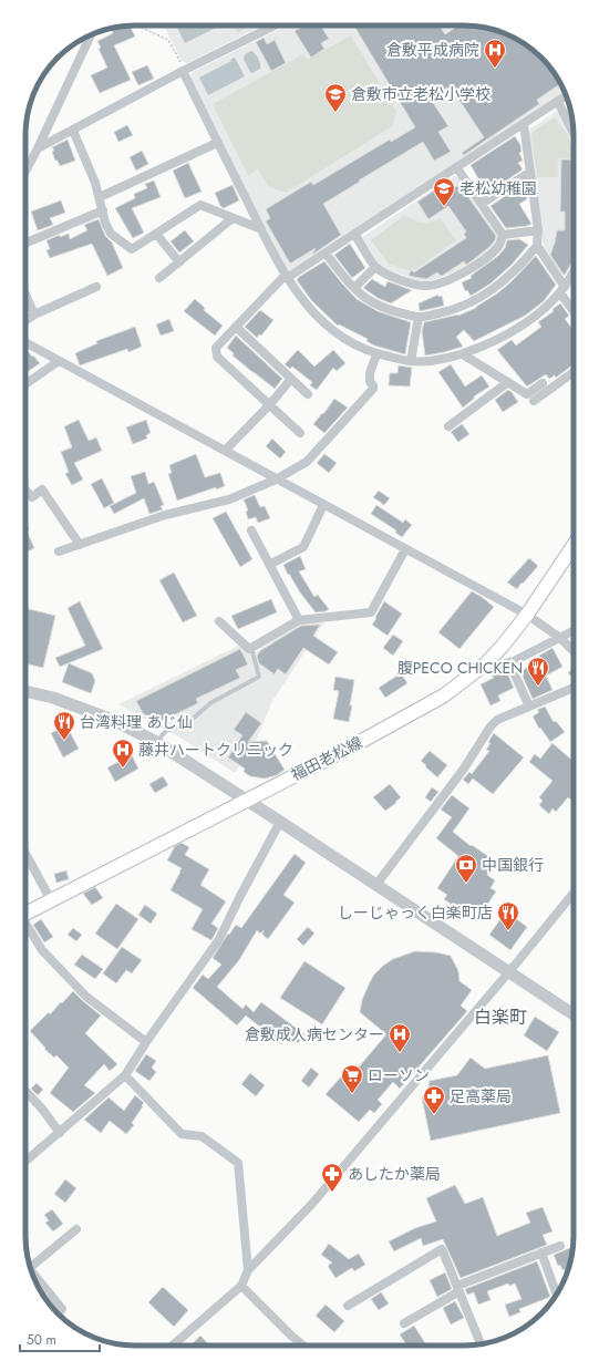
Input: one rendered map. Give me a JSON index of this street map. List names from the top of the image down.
{
  "streets": {
    "main road": ["福田老松線"]
  },
  "districts": ["白楽町"],
  "places": {
    "hospital": ["倉敷平成病院", "藤井ハートクリニック", "倉敷成人病センター"],
    "school or university": ["倉敷市立老松小学校", "老松幼稚園"],
    "restaurant": ["腹PECO CHICKEN", "台湾料理 あじ仙", "しーじゃっく白楽町店"],
    "bank": ["中国銀行"],
    "supermarket": ["ローソン"],
    "pharmacy": ["足高薬局", "あしたか薬局"]
  },
  "scale_bar": "50 m"
}
